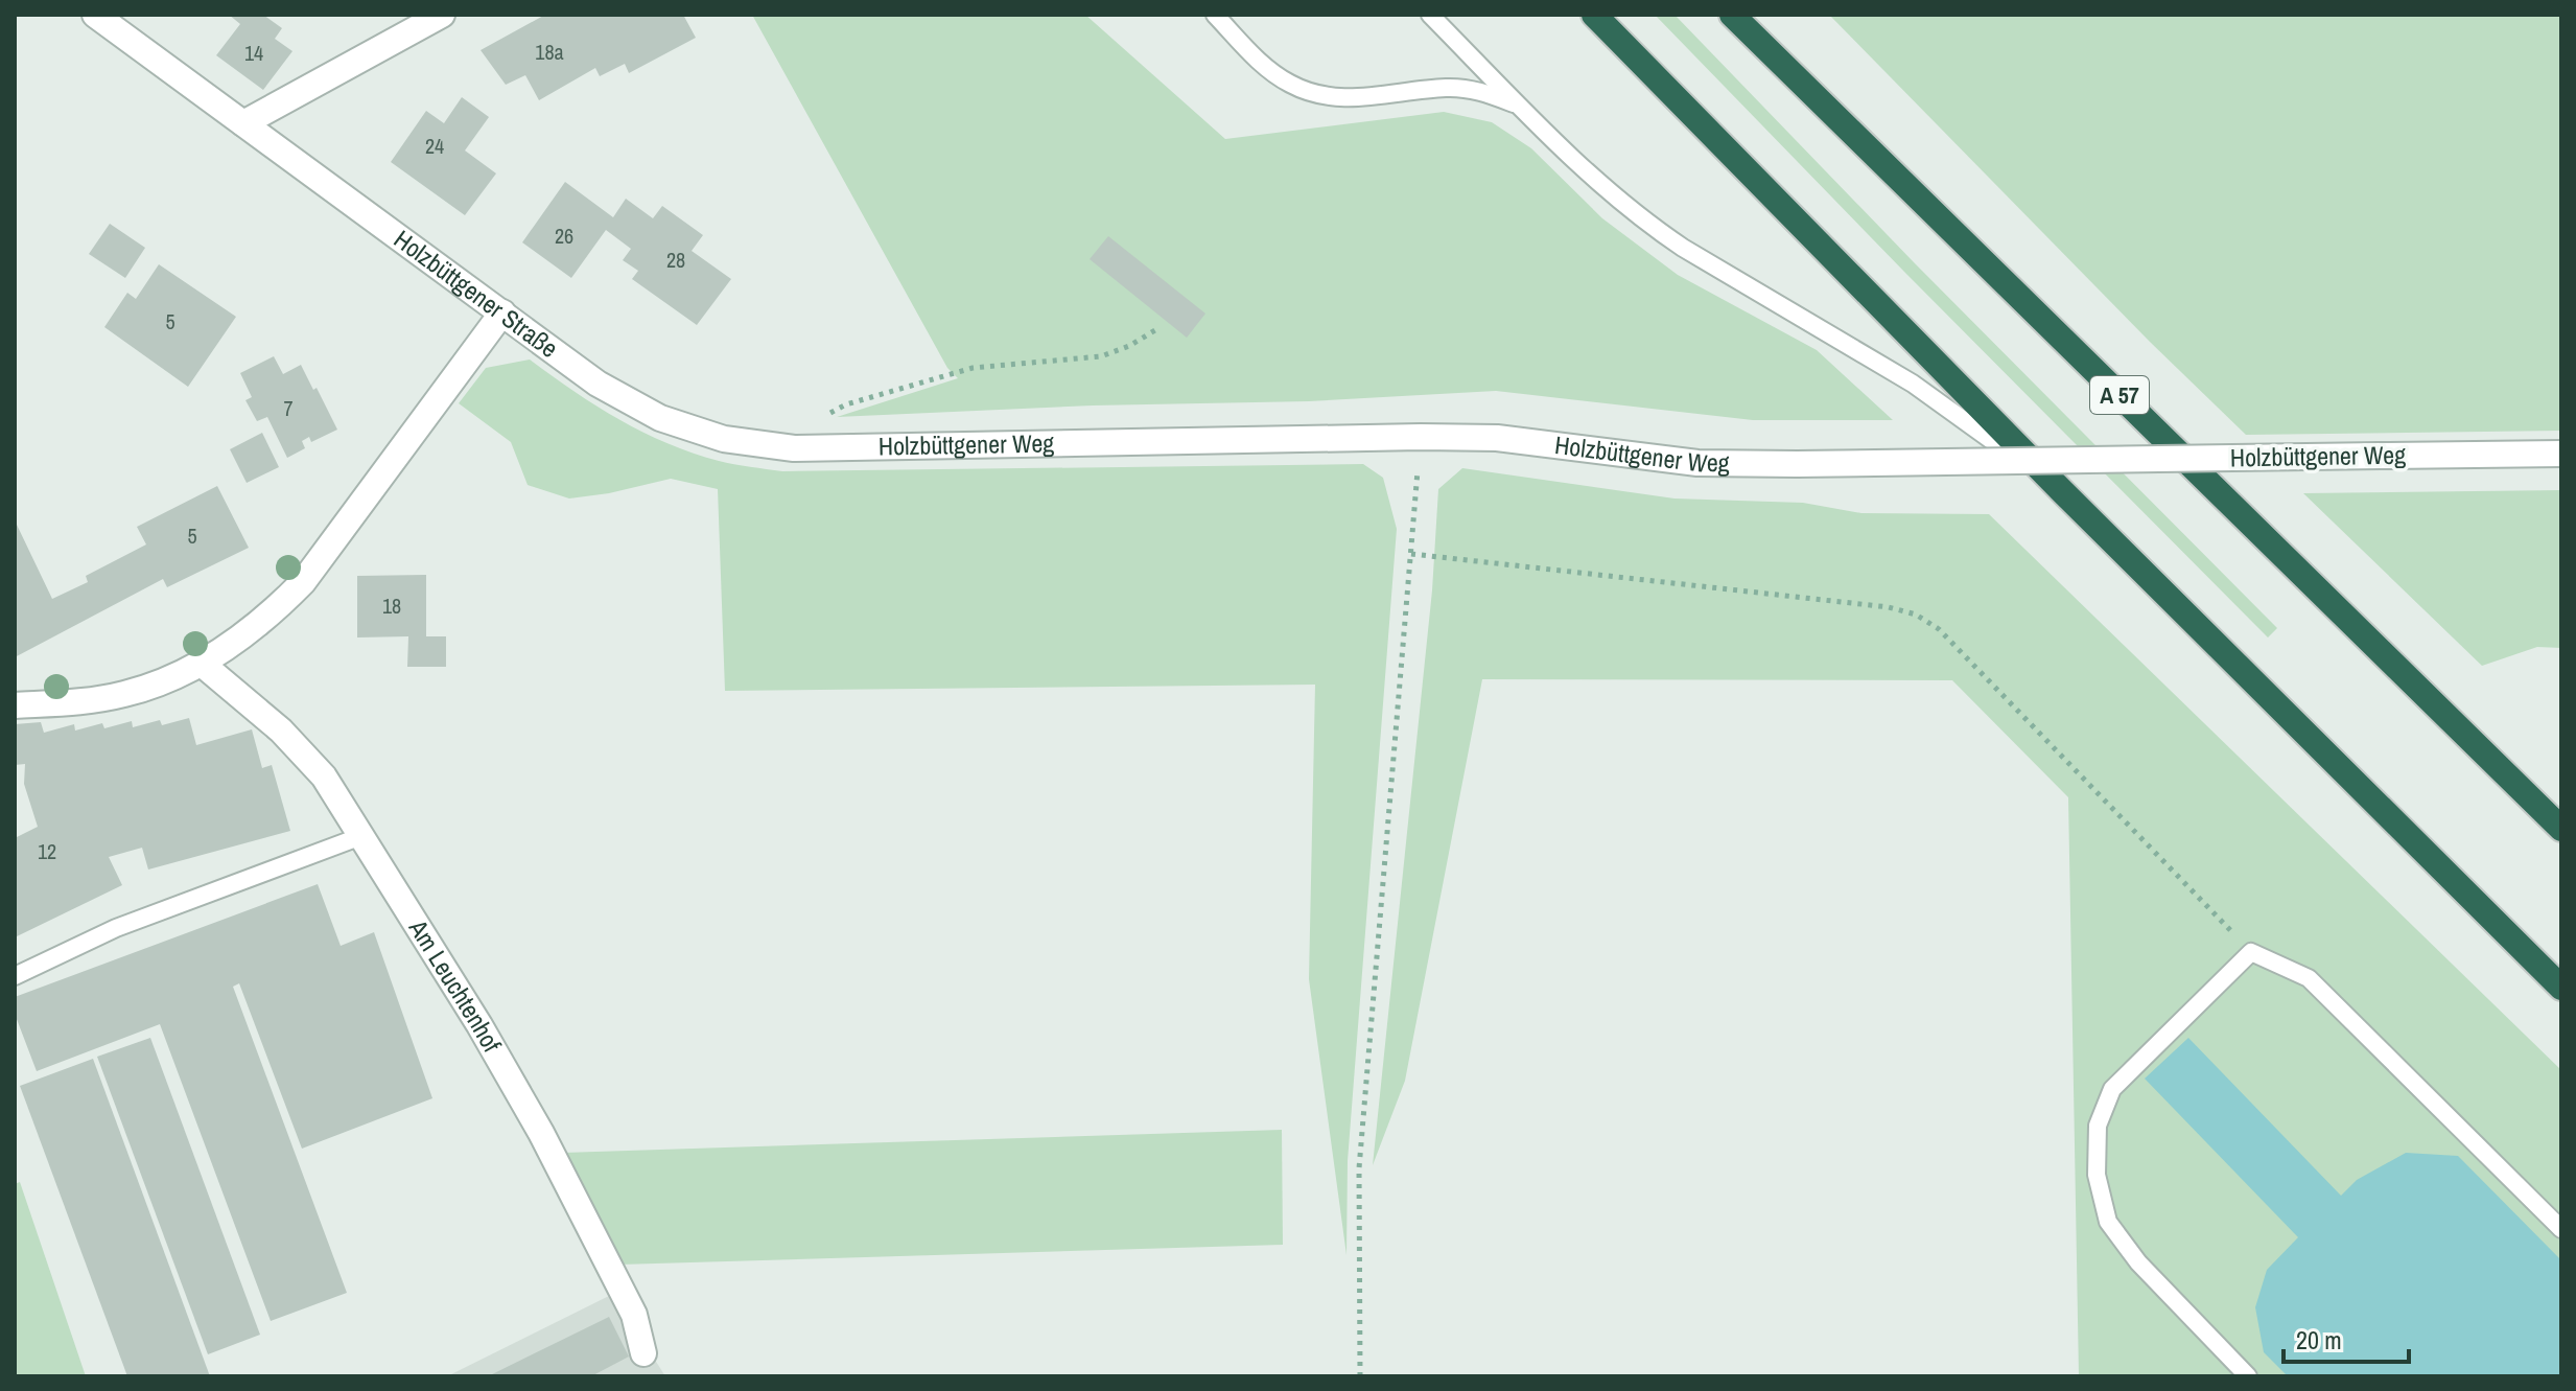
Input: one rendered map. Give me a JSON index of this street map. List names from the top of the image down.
{
  "streets": {
    "highway": ["A 57"],
    "street": ["Holzbüttgener Straße", "Holzbüttgener Weg", "Am Leuchtenhof"]
  },
  "crossings": [
    ["Holzbüttgener Straße", "Holzbüttgener Weg"]
  ],
  "house_numbers": [
    "18a",
    "14",
    "24",
    "26",
    "28",
    "5",
    "7",
    "5",
    "18",
    "12"
  ],
  "scale_bar": "20 m"
}
